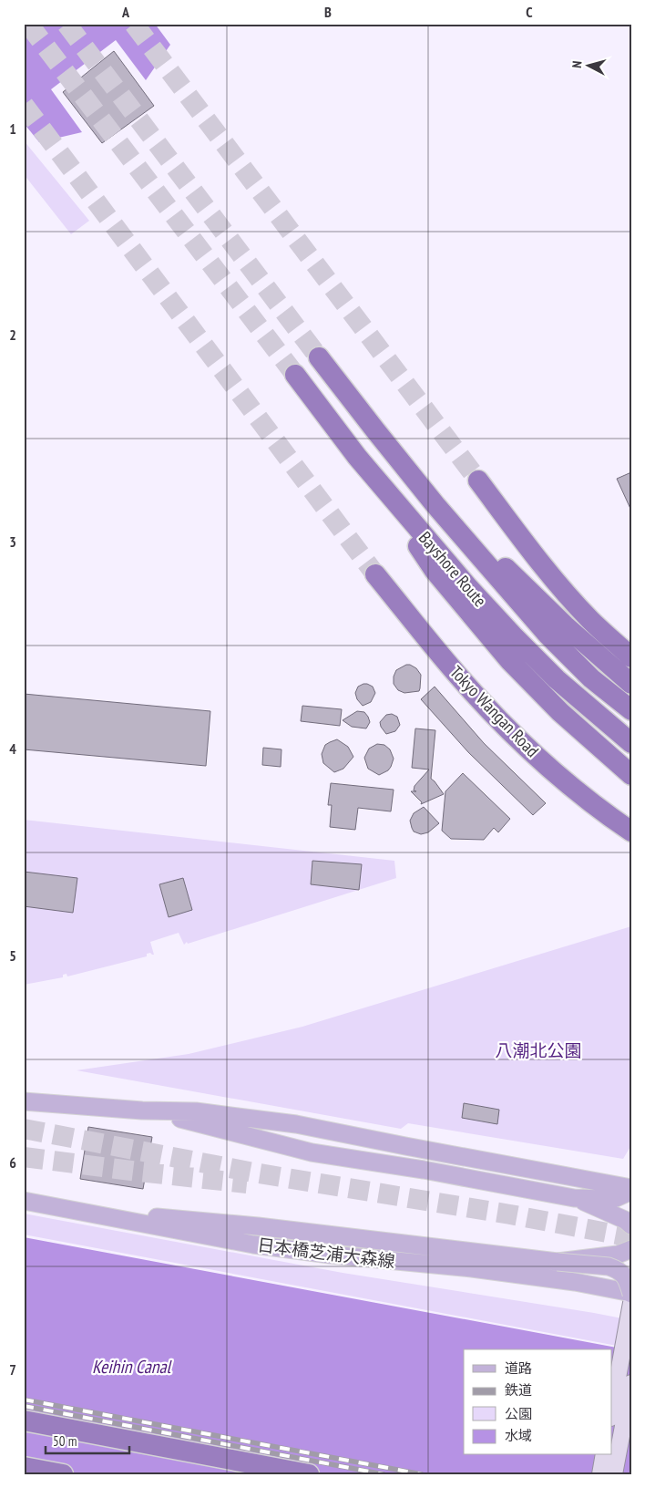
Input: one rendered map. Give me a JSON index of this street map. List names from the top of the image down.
{
  "streets": {
    "highway": ["Bayshore Route", "Tokyo Wangan Road"],
    "main road": ["日本橋芝浦大森線"]
  },
  "water": ["Keihin Canal"],
  "parks": ["八潮北公園"],
  "legend": [
    "道路",
    "鉄道",
    "公園",
    "水域"
  ],
  "scale_bar": "50 m",
  "north": "left",
  "grid": {
    "columns": ["A", "B", "C"],
    "rows": [
      "1",
      "2",
      "3",
      "4",
      "5",
      "6",
      "7"
    ]
  }
}
